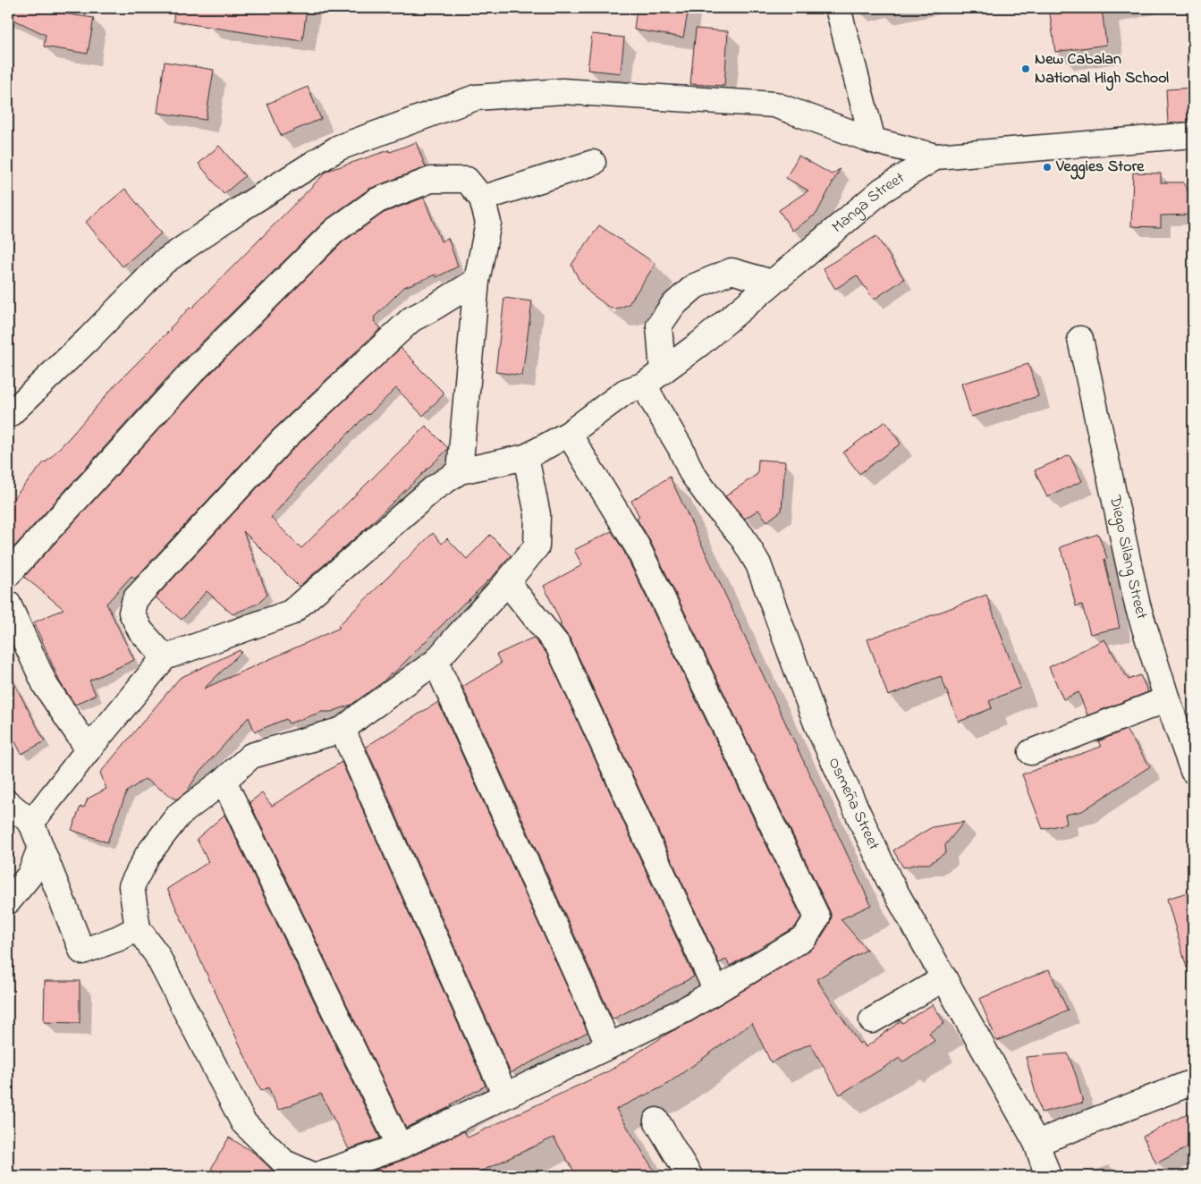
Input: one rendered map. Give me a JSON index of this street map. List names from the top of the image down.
{
  "streets": {
    "street": ["Manga Street", "Diego Silang Street", "Osmeña Street"]
  },
  "crossings": [
    ["Manga Street", "Osmeña Street"]
  ],
  "places": ["New Cabalan National High School", "Veggies Store"]
}
